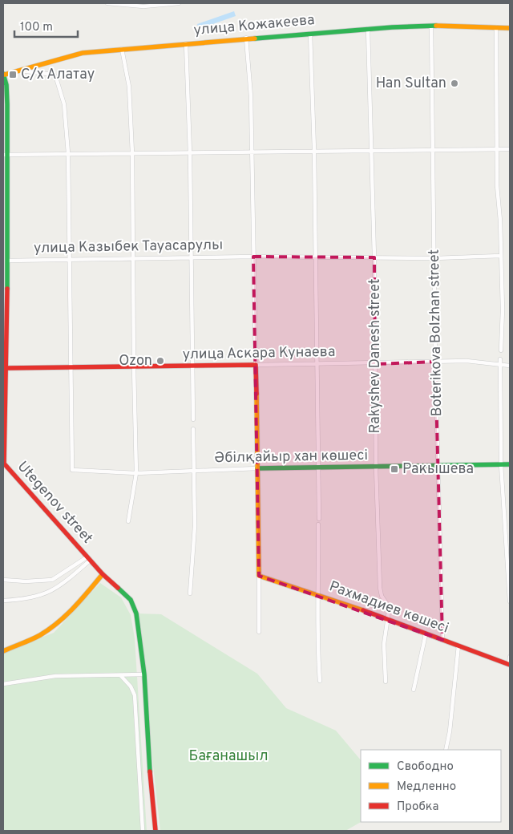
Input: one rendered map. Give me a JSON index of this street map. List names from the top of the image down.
{
  "streets": {
    "street": [
      "улица Кожакеева",
      "улица Казыбек Тауасарулы",
      "Boterikova Bolzhan street",
      "улица Аскара Кунаева",
      "Rakyshev Danesh street",
      "Әбілқайыр хан көшесі",
      "Utegenov street",
      "Рахмадиев көшесі"
    ]
  },
  "crossings": [
    ["улица Кожакеева", "Boterikova Bolzhan street"],
    ["улица Кожакеева", "Rakyshev Danesh street"],
    ["улица Кожакеева", "Utegenov street"],
    ["улица Казыбек Тауасарулы", "Boterikova Bolzhan street"],
    ["улица Казыбек Тауасарулы", "Rakyshev Danesh street"],
    ["улица Казыбек Тауасарулы", "Utegenov street"],
    ["Boterikova Bolzhan street", "улица Аскара Кунаева"],
    ["Boterikova Bolzhan street", "Әбілқайыр хан көшесі"],
    ["Boterikova Bolzhan street", "Рахмадиев көшесі"],
    ["улица Аскара Кунаева", "Rakyshev Danesh street"],
    ["улица Аскара Кунаева", "Әбілқайыр хан көшесі"],
    ["улица Аскара Кунаева", "Utegenov street"],
    ["Rakyshev Danesh street", "Әбілқайыр хан көшесі"],
    ["Rakyshev Danesh street", "Рахмадиев көшесі"]
  ],
  "parks": ["Бағанашыл"],
  "places": {
    "transit": ["С/х Алатау", "Ракышева"],
    "other": ["Han Sultan", "Ozon"]
  },
  "legend": ["Свободно", "Медленно", "Пробка"],
  "scale_bar": "100 m"
}
